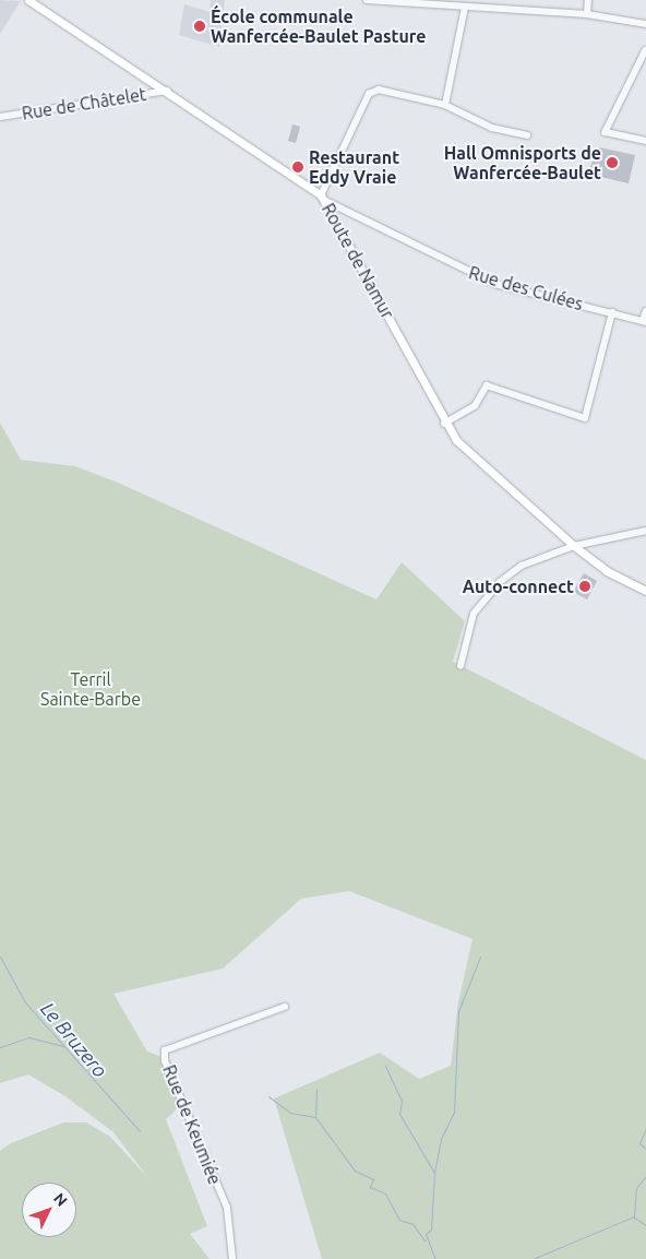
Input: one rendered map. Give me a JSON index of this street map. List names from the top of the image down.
{
  "streets": {
    "main road": ["Route de Namur"],
    "street": ["Rue de Châtelet", "Rue des Culées", "Rue de Keumiée"]
  },
  "crossings": [
    ["Rue de Châtelet", "Route de Namur"],
    ["Route de Namur", "Rue des Culées"]
  ],
  "water": ["Le Bruzero"],
  "parks": ["Terril Sainte-Barbe"],
  "places": [
    "École communale Wanfercée-Baulet Pasture",
    "Hall Omnisports de Wanfercée-Baulet",
    "Restaurant Eddy Vraie",
    "Auto-connect"
  ],
  "north": "top right"
}
